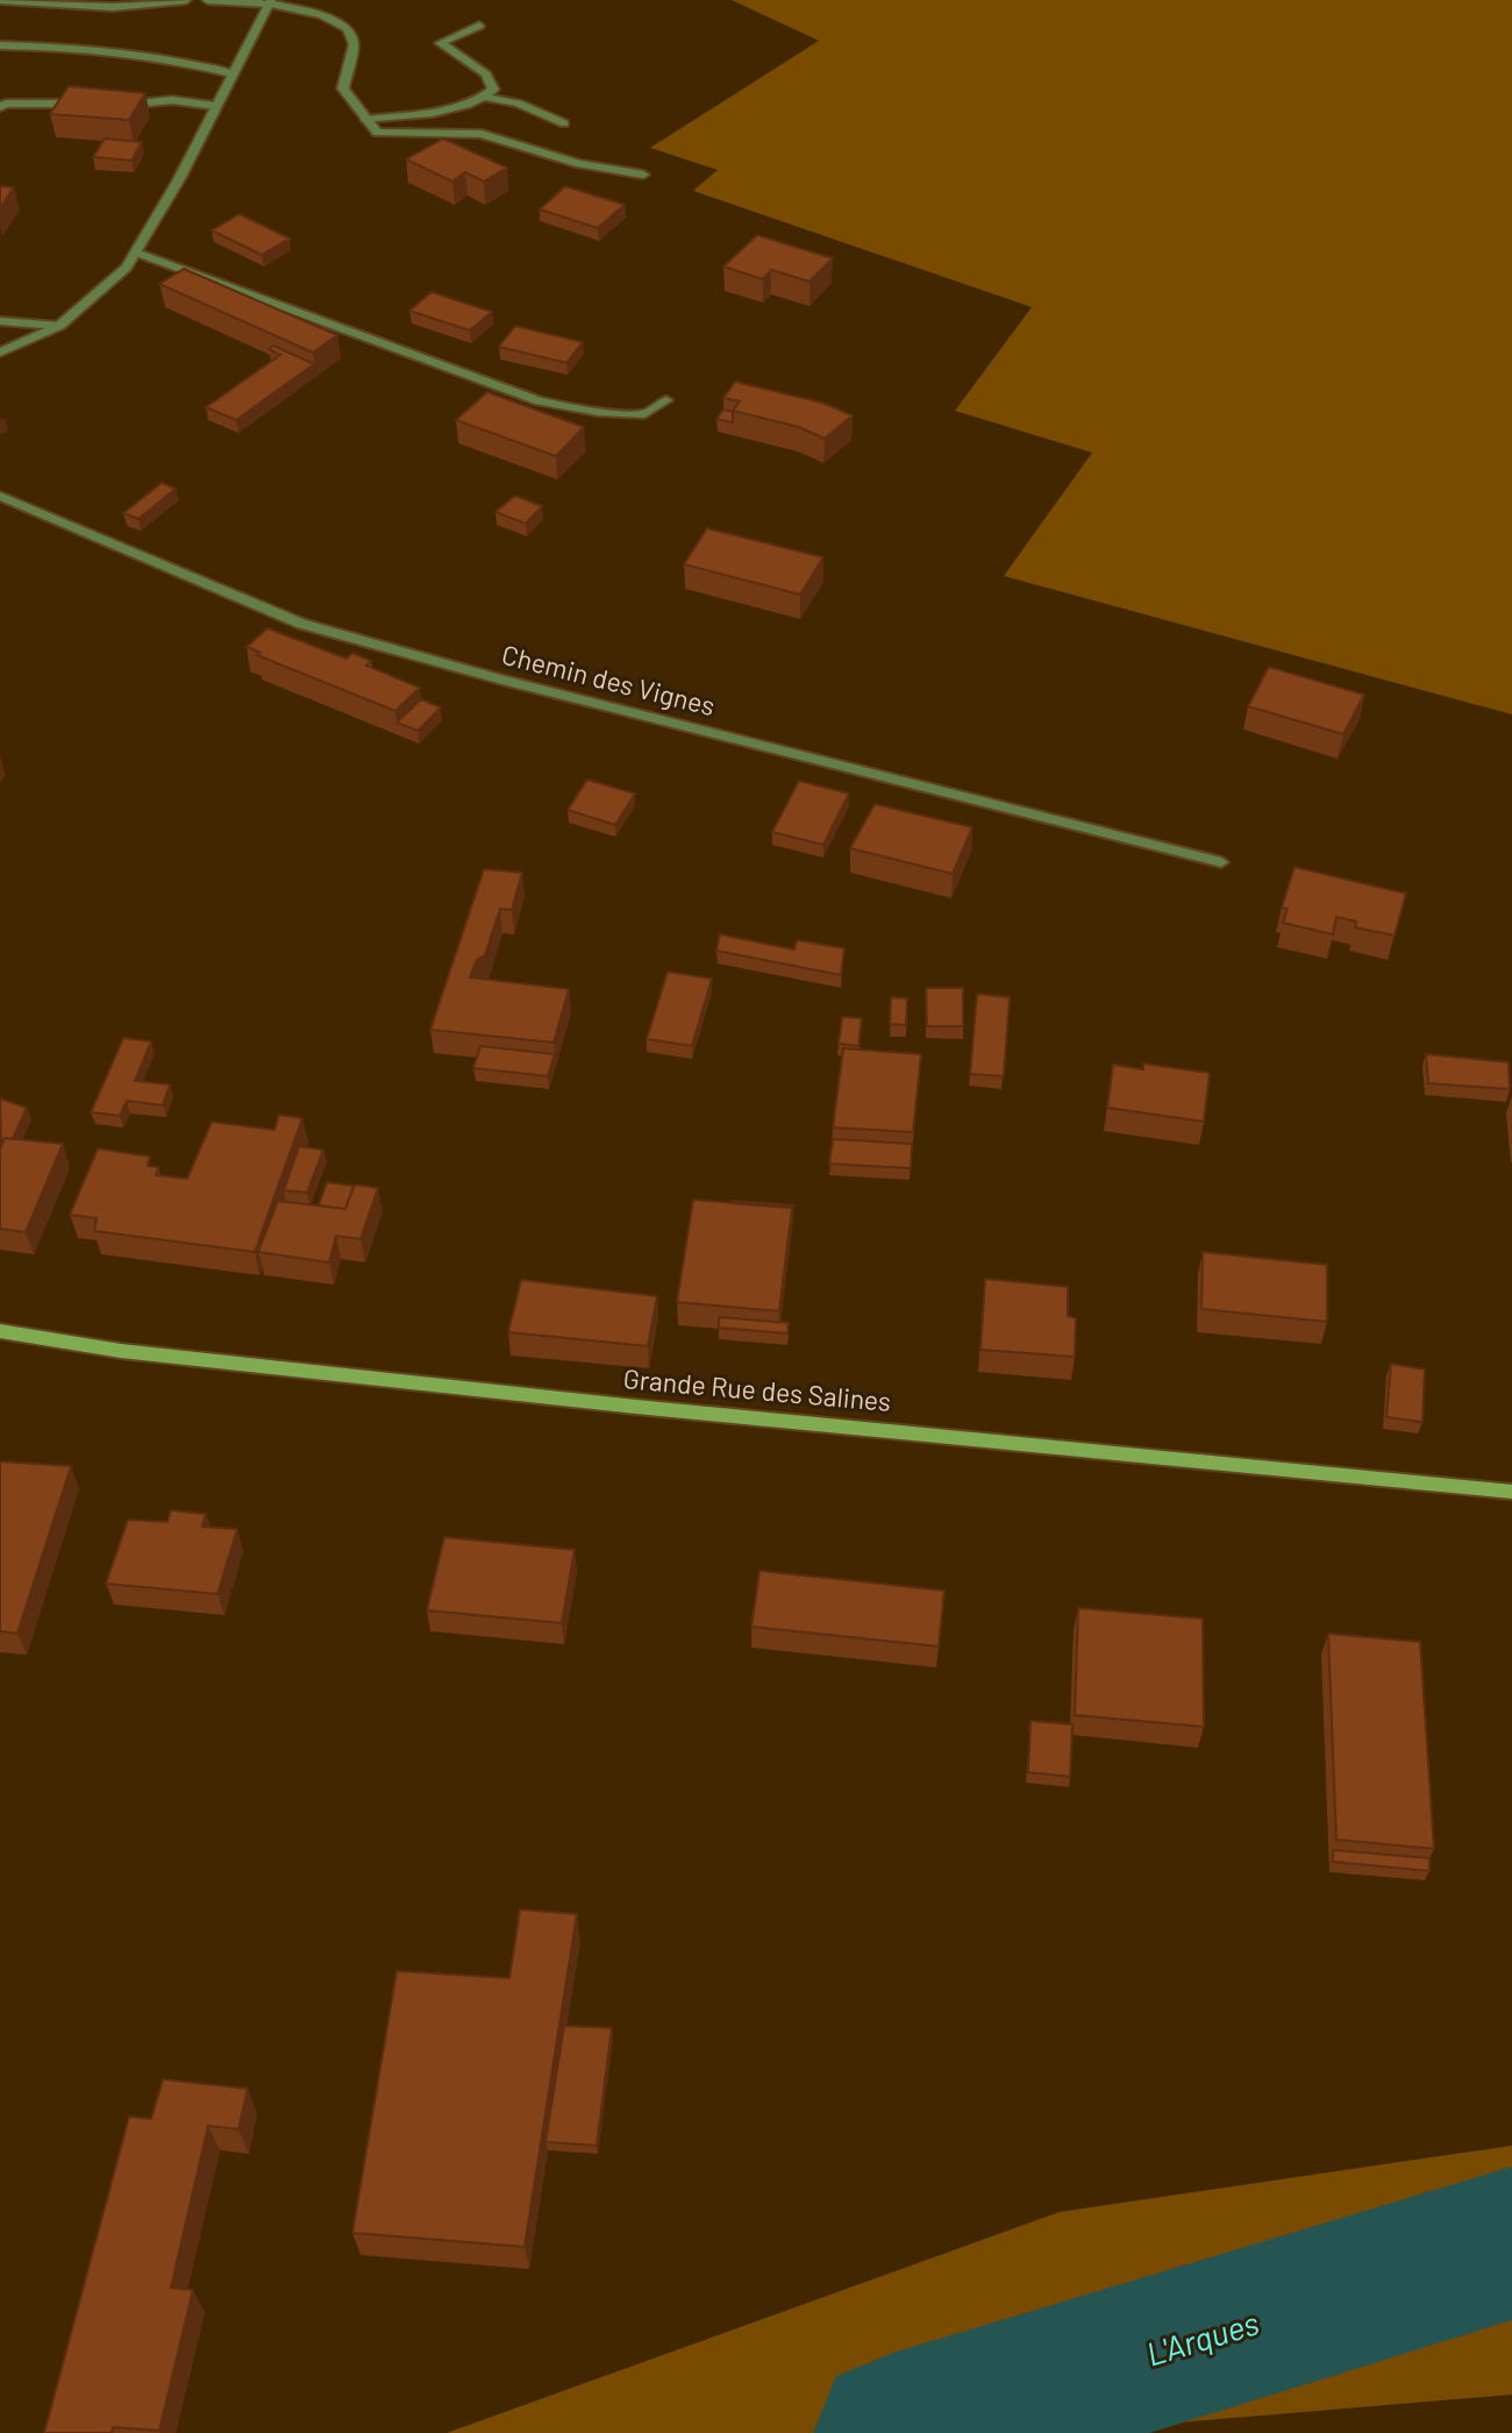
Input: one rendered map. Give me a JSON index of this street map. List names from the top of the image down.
{
  "streets": {
    "main road": ["Grande Rue des Salines"],
    "street": ["Chemin des Vignes"]
  },
  "water": ["L'Arques"]
}
